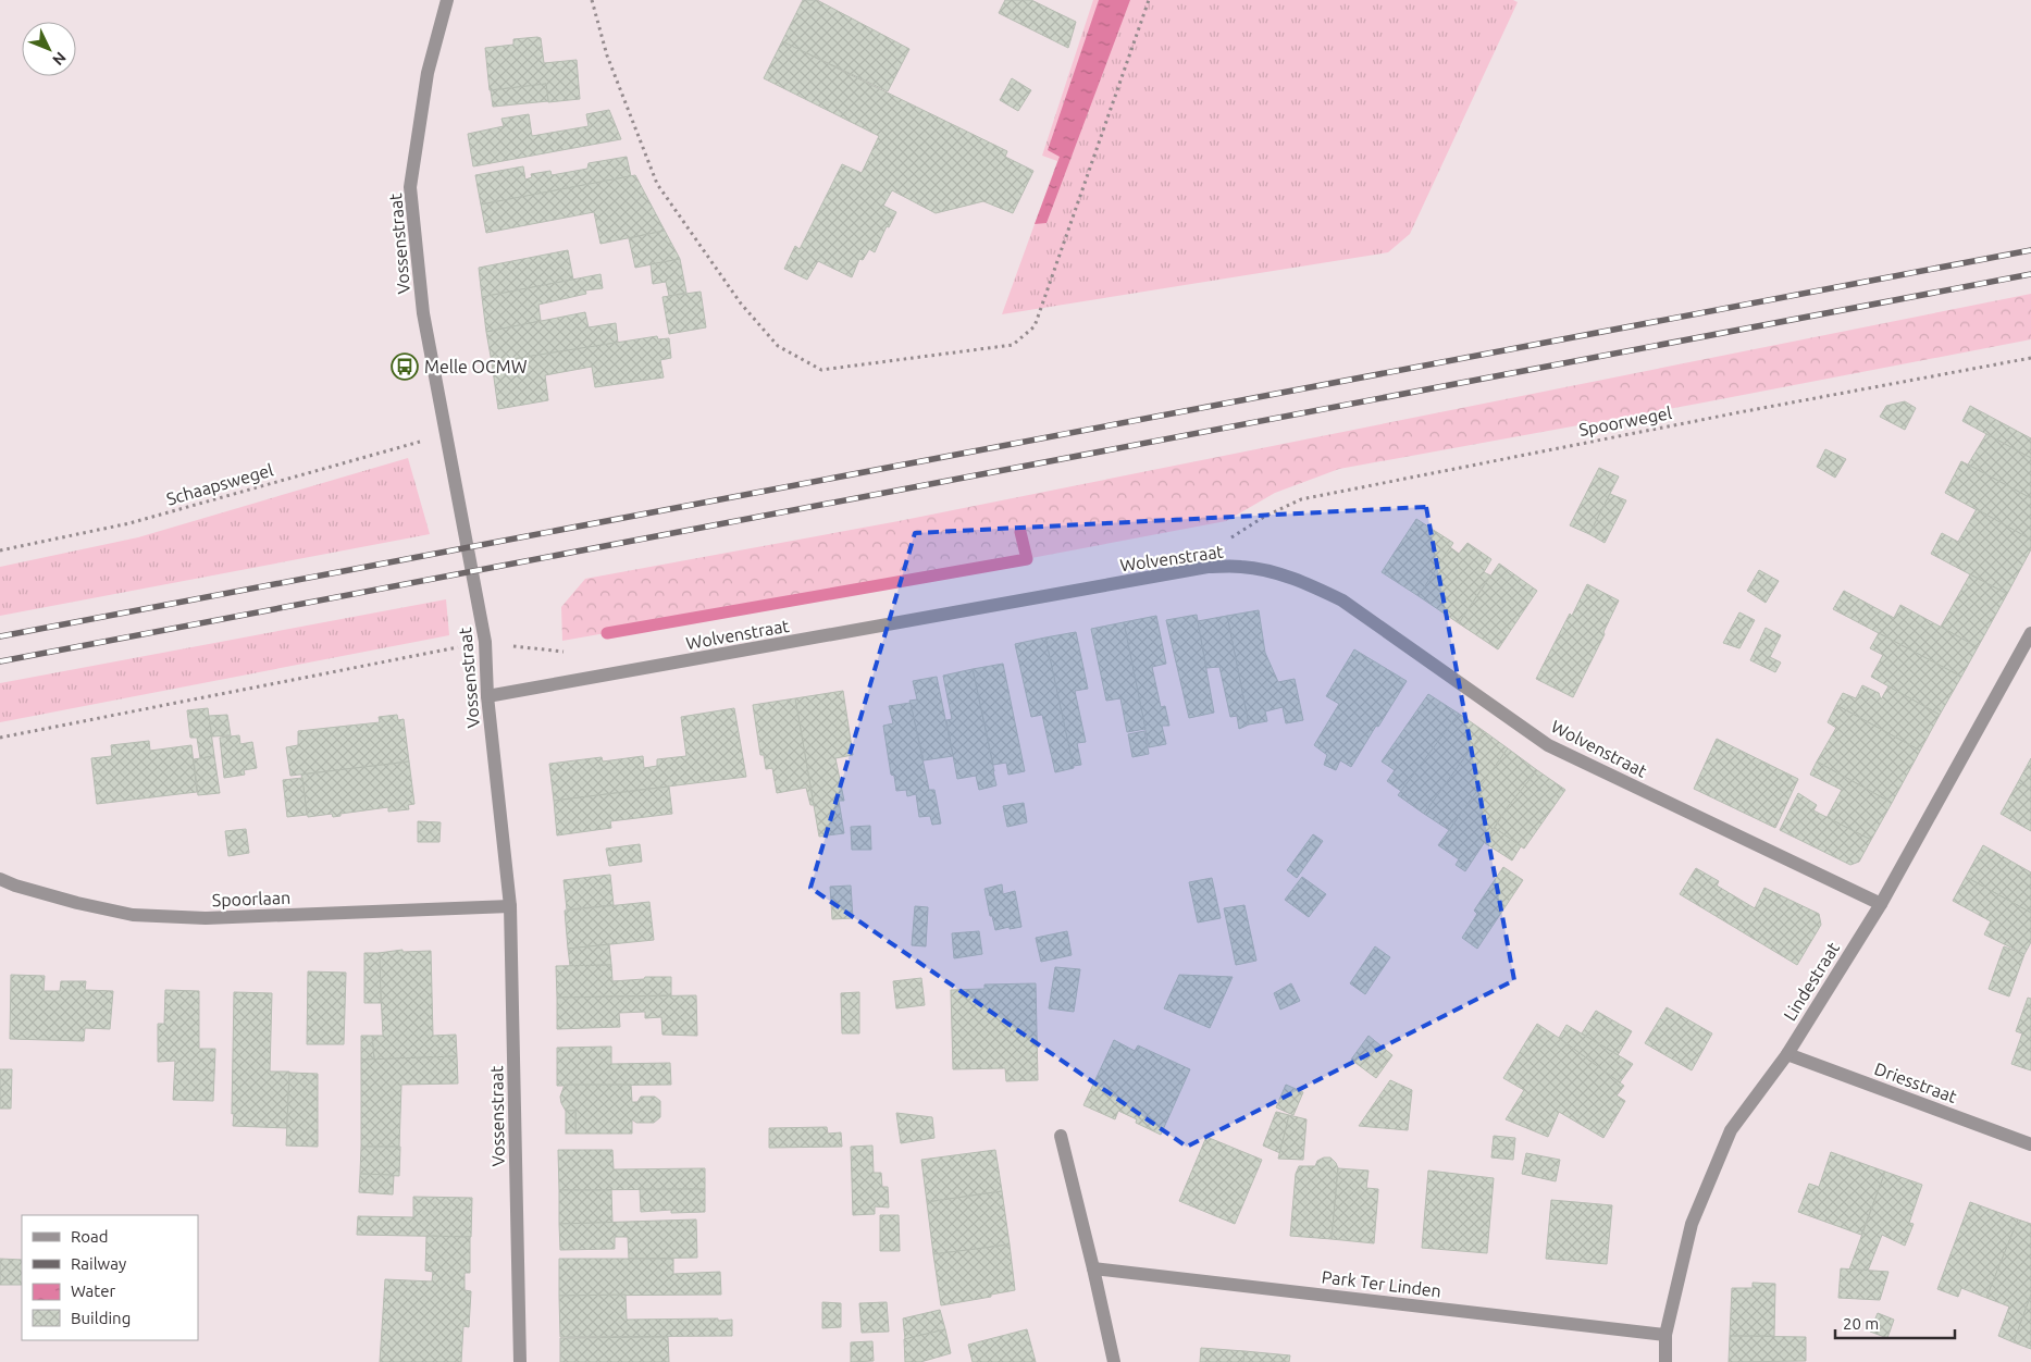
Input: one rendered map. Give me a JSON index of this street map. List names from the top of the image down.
{
  "streets": {
    "street": [
      "Vossenstraat",
      "Wolvenstraat",
      "Spoorlaan",
      "Lindestraat",
      "Driesstraat",
      "Park Ter Linden"
    ],
    "path": ["Spoorwegel", "Schaapswegel"]
  },
  "crossings": [
    ["Vossenstraat", "Schaapswegel"],
    ["Vossenstraat", "Wolvenstraat"],
    ["Vossenstraat", "Spoorlaan"],
    ["Wolvenstraat", "Lindestraat"],
    ["Lindestraat", "Driesstraat"],
    ["Lindestraat", "Park Ter Linden"]
  ],
  "places": {
    "bus stop": ["Melle OCMW"]
  },
  "legend": [
    "Road",
    "Railway",
    "Water",
    "Building"
  ],
  "scale_bar": "20 m",
  "north": "bottom right"
}
